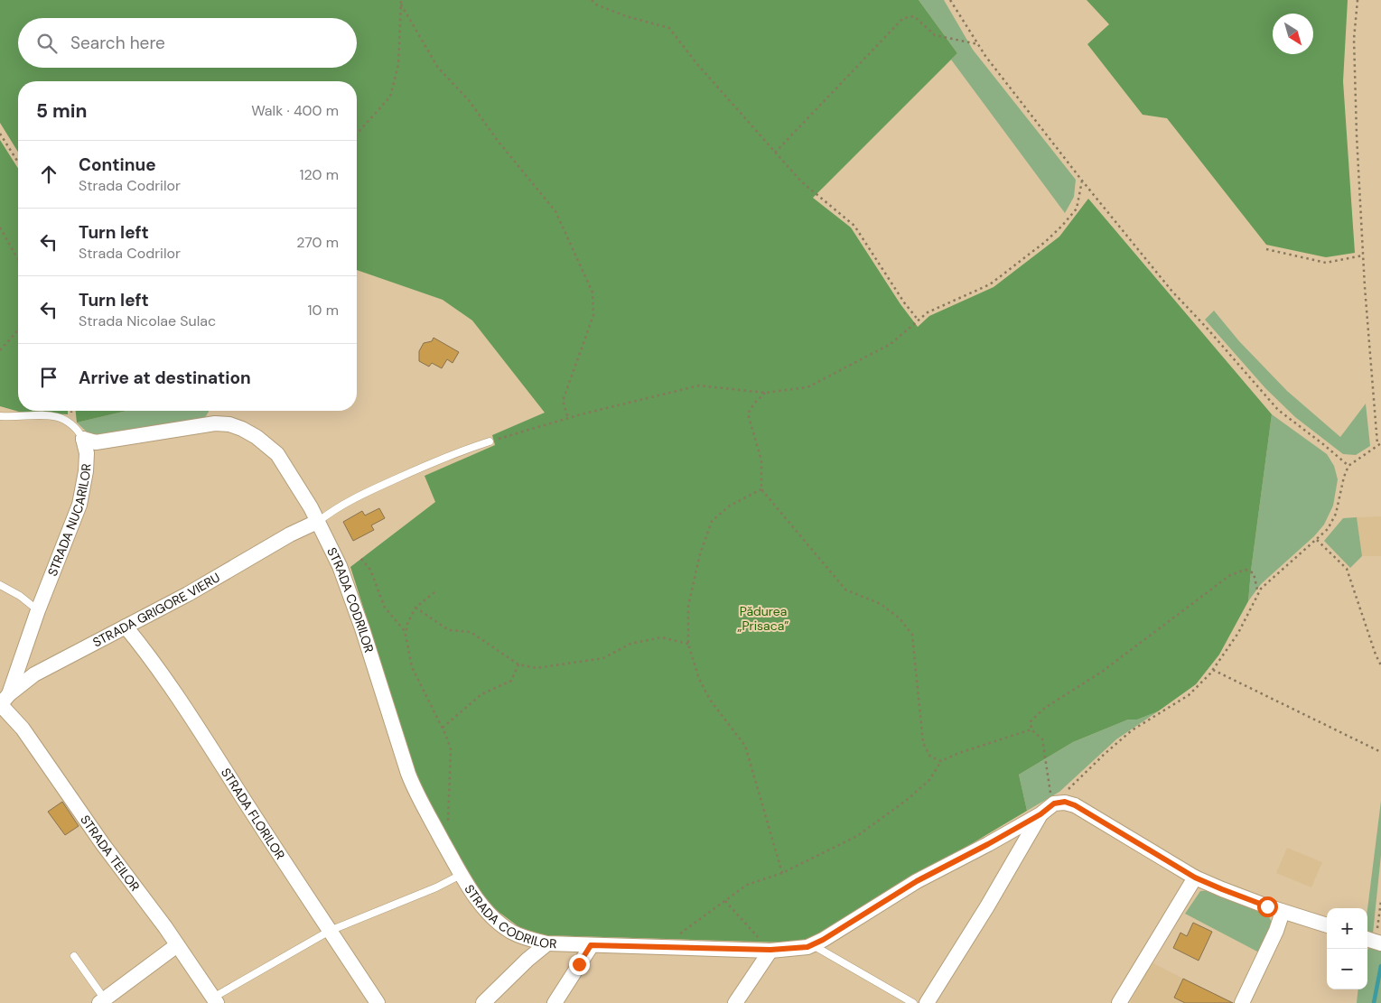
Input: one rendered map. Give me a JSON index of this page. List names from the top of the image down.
{
  "streets": {
    "street": [
      "STRADA NUCARILOR",
      "STRADA CODRILOR",
      "STRADA GRIGORE VIERU",
      "STRADA FLORILOR",
      "STRADA TEILOR"
    ]
  },
  "crossings": [
    ["STRADA NUCARILOR", "STRADA CODRILOR"],
    ["STRADA NUCARILOR", "STRADA GRIGORE VIERU"],
    ["STRADA NUCARILOR", "STRADA TEILOR"],
    ["STRADA CODRILOR", "STRADA GRIGORE VIERU"],
    ["STRADA GRIGORE VIERU", "STRADA FLORILOR"],
    ["STRADA GRIGORE VIERU", "STRADA TEILOR"]
  ],
  "parks": ["Pădurea „Prisaca”"],
  "north": "bottom right",
  "page": {
    "search": "Search here",
    "heading": ["5 min", "Walk · 400 m"],
    "list": [
      ["Continue", "Strada Codrilor", "120 m"],
      ["Turn left", "Strada Codrilor", "270 m"],
      ["Turn left", "Strada Nicolae Sulac", "10 m"],
      "Arrive at destination"
    ],
    "map_buttons": ["+", "−"]
  }
}
